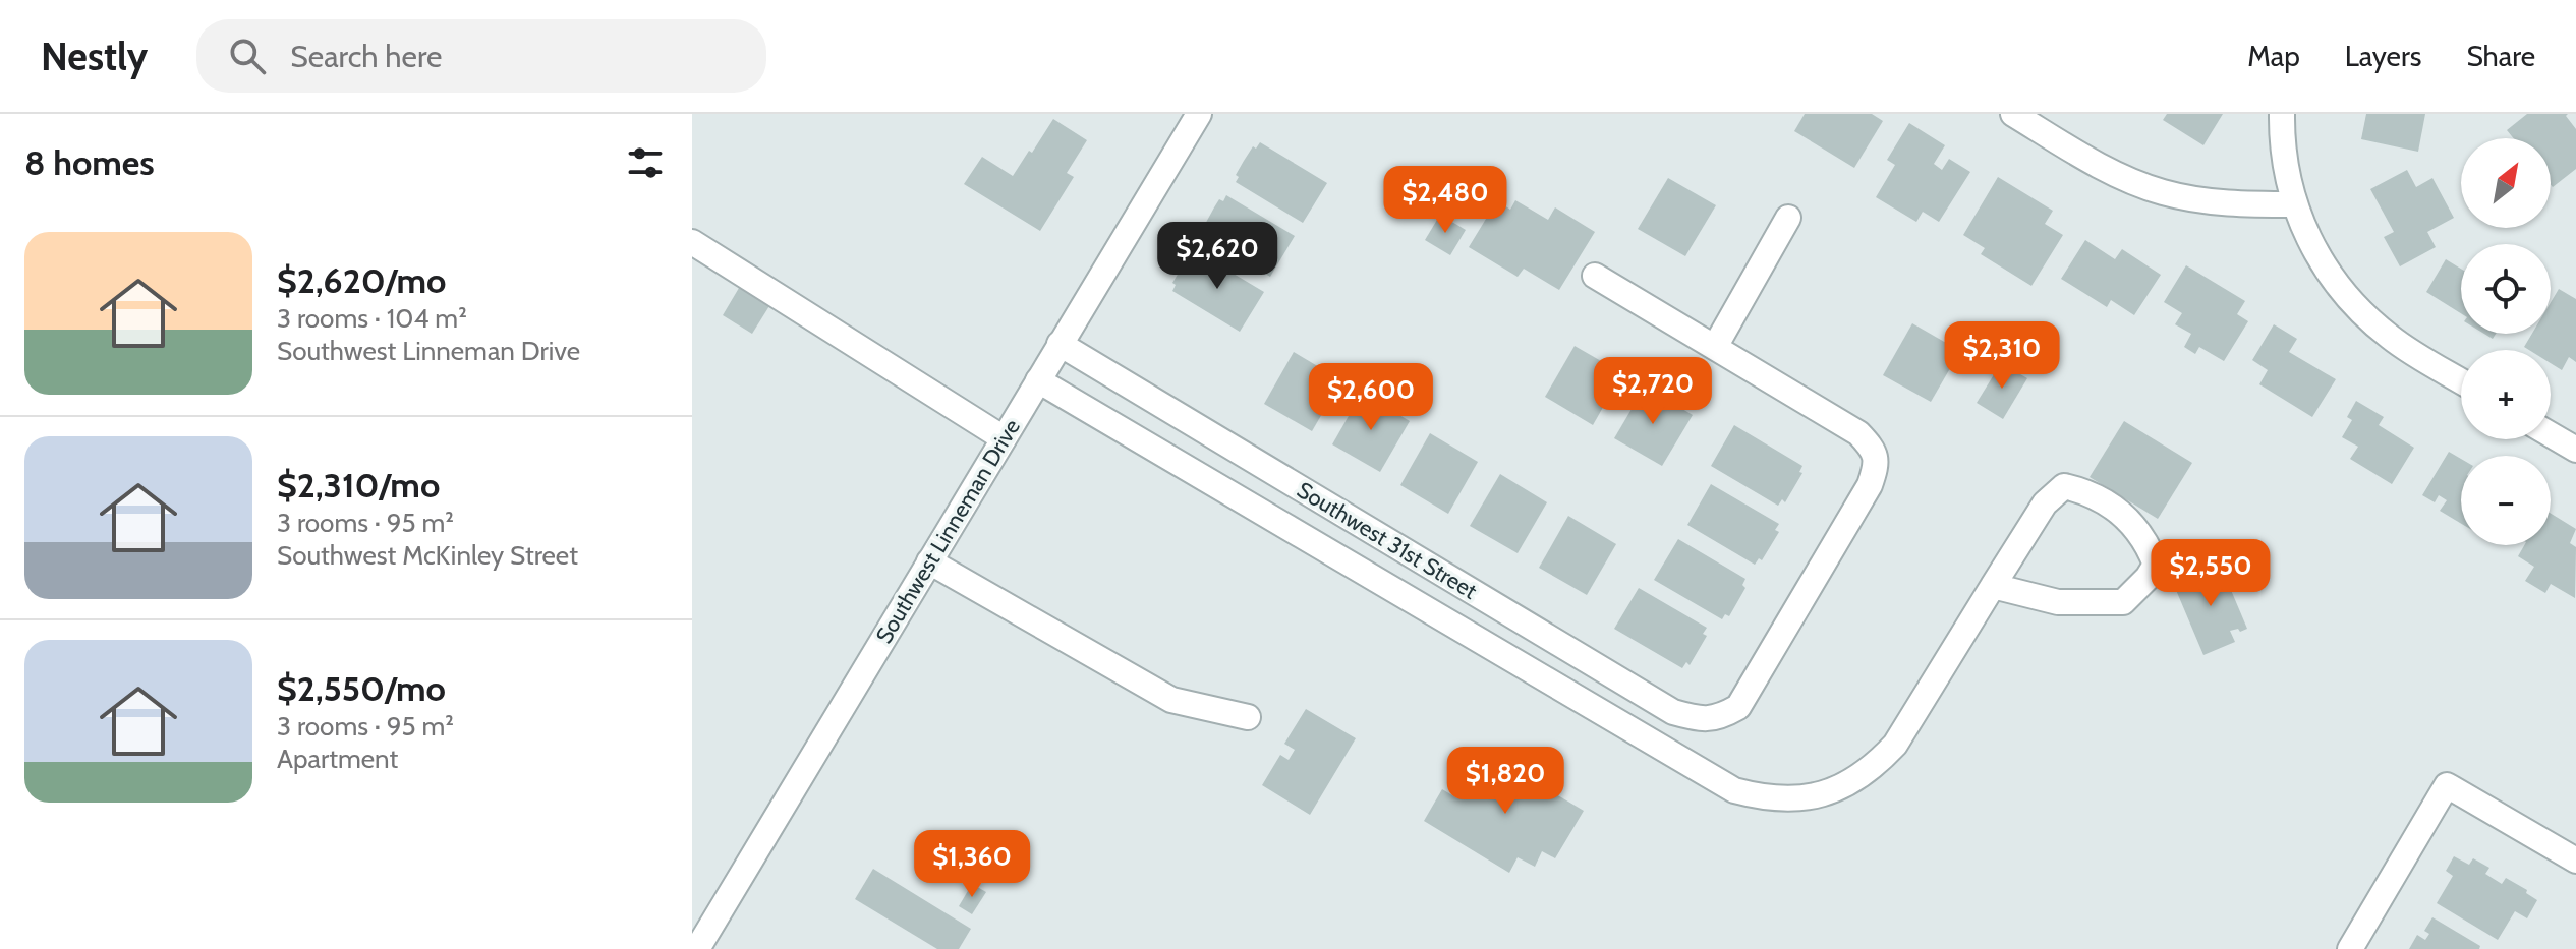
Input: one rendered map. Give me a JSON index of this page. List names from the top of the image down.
{
  "streets": {
    "street": ["Southwest Linneman Drive", "Southwest 31st Street"]
  },
  "crossings": [
    ["Southwest Linneman Drive", "Southwest 31st Street"]
  ],
  "north": "top right",
  "page": {
    "header": "Nestly",
    "search": "Search here",
    "nav": ["Map", "Layers", "Share"],
    "heading": "8 homes",
    "map_buttons": ["+", "−"],
    "price": [
      "$2,480",
      "$2,620",
      "$2,310",
      "$2,720",
      "$2,600",
      "$2,550",
      "$1,820",
      "$1,360"
    ],
    "list": [
      {
        "name": "$2,620/mo",
        "note": "3 rooms · 104 m² · Southwest Linneman Drive"
      },
      {
        "name": "$2,310/mo",
        "note": "3 rooms · 95 m² · Southwest McKinley Street"
      },
      {
        "name": "$2,550/mo",
        "note": "3 rooms · 95 m² · Apartment"
      }
    ]
  }
}
